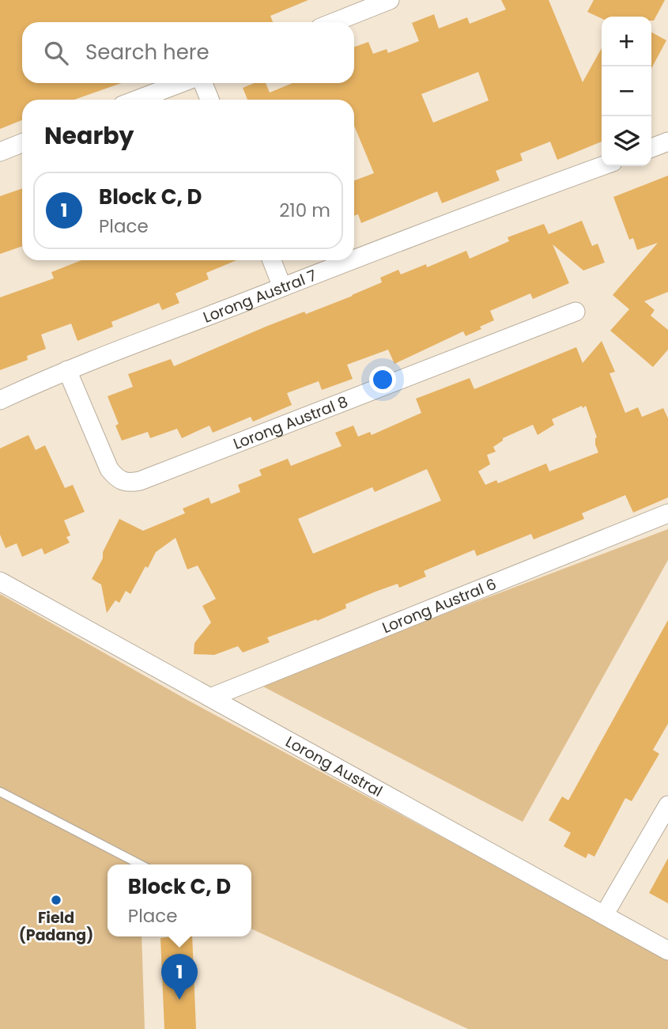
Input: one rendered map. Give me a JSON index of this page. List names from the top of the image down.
{
  "streets": {
    "street": [
      "Lorong Austral 7",
      "Lorong Austral 8",
      "Lorong Austral 6",
      "Lorong Austral"
    ]
  },
  "crossings": [
    ["Lorong Austral 7", "Lorong Austral 8"],
    ["Lorong Austral 6", "Lorong Austral"]
  ],
  "places": ["Field (Padang)"],
  "page": {
    "map_buttons": ["+", "−"],
    "search": "Search here",
    "heading": "Nearby",
    "list": [
      {
        "mark": "1",
        "name": "Block C, D",
        "note": "Place",
        "value": "210 m"
      }
    ],
    "popup": ["Block C, D", "Place"],
    "pins": "1"
  }
}
